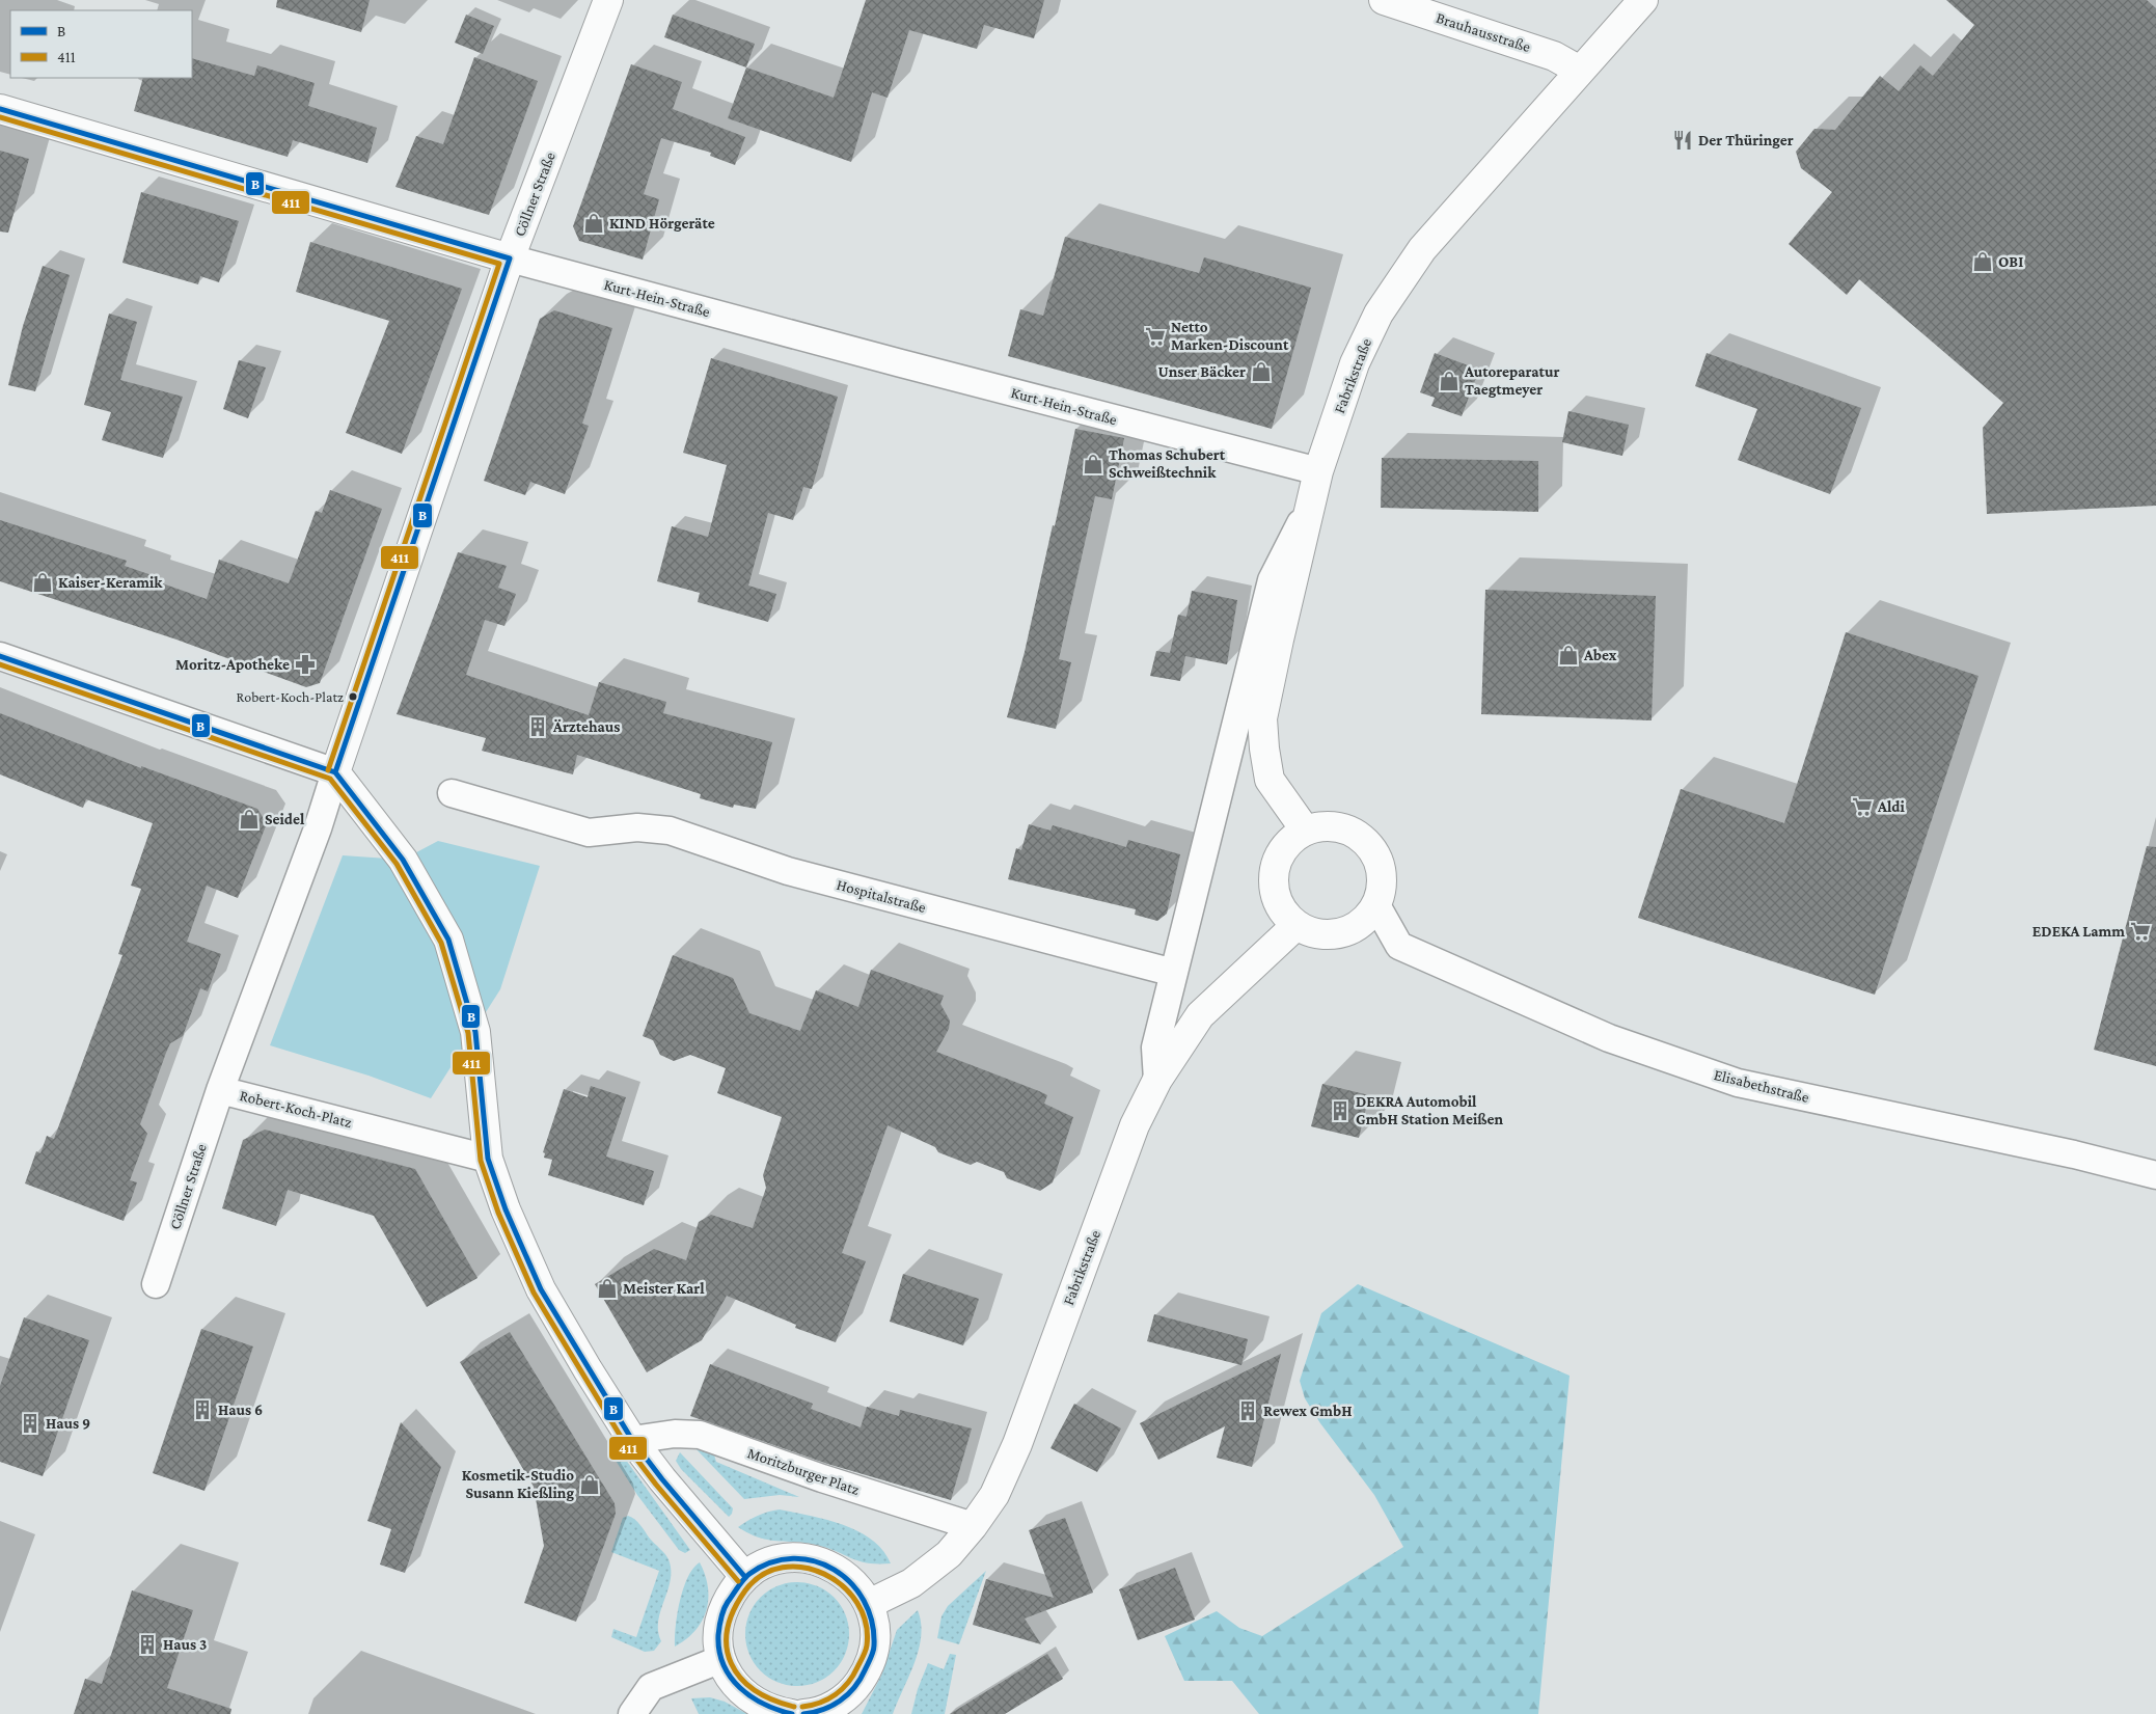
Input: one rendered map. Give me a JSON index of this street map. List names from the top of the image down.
{
  "streets": {
    "street": [
      "Brauhausstraße",
      "Cöllner Straße",
      "Kurt-Hein-Straße",
      "Fabrikstraße",
      "Hospitalstraße",
      "Elisabethstraße",
      "Robert-Koch-Platz",
      "Moritzburger Platz"
    ]
  },
  "crossings": [
    ["Brauhausstraße", "Fabrikstraße"],
    ["Cöllner Straße", "Kurt-Hein-Straße"],
    ["Cöllner Straße", "Robert-Koch-Platz"],
    ["Kurt-Hein-Straße", "Fabrikstraße"],
    ["Fabrikstraße", "Elisabethstraße"],
    ["Fabrikstraße", "Moritzburger Platz"]
  ],
  "places": {
    "restaurant": ["Der Thüringer"],
    "shop": [
      "KIND Hörgeräte",
      "OBI",
      "Unser Bäcker",
      "Autoreparatur Taegtmeyer",
      "Thomas Schubert Schweißtechnik",
      "Kaiser-Keramik",
      "Abex",
      "Seidel",
      "Meister Karl",
      "Kosmetik-Studio Susann Kießling"
    ],
    "supermarket": ["Netto Marken-Discount", "Aldi", "EDEKA Lamm"],
    "pharmacy": ["Moritz-Apotheke"],
    "other": ["Robert-Koch-Platz"],
    "building": [
      "Ärztehaus",
      "DEKRA Automobil GmbH Station Meißen",
      "Haus 6",
      "Rewex GmbH",
      "Haus 9",
      "Haus 3"
    ]
  },
  "lines": ["transit line B", "transit line 411"],
  "legend": ["B", "411"]
}
